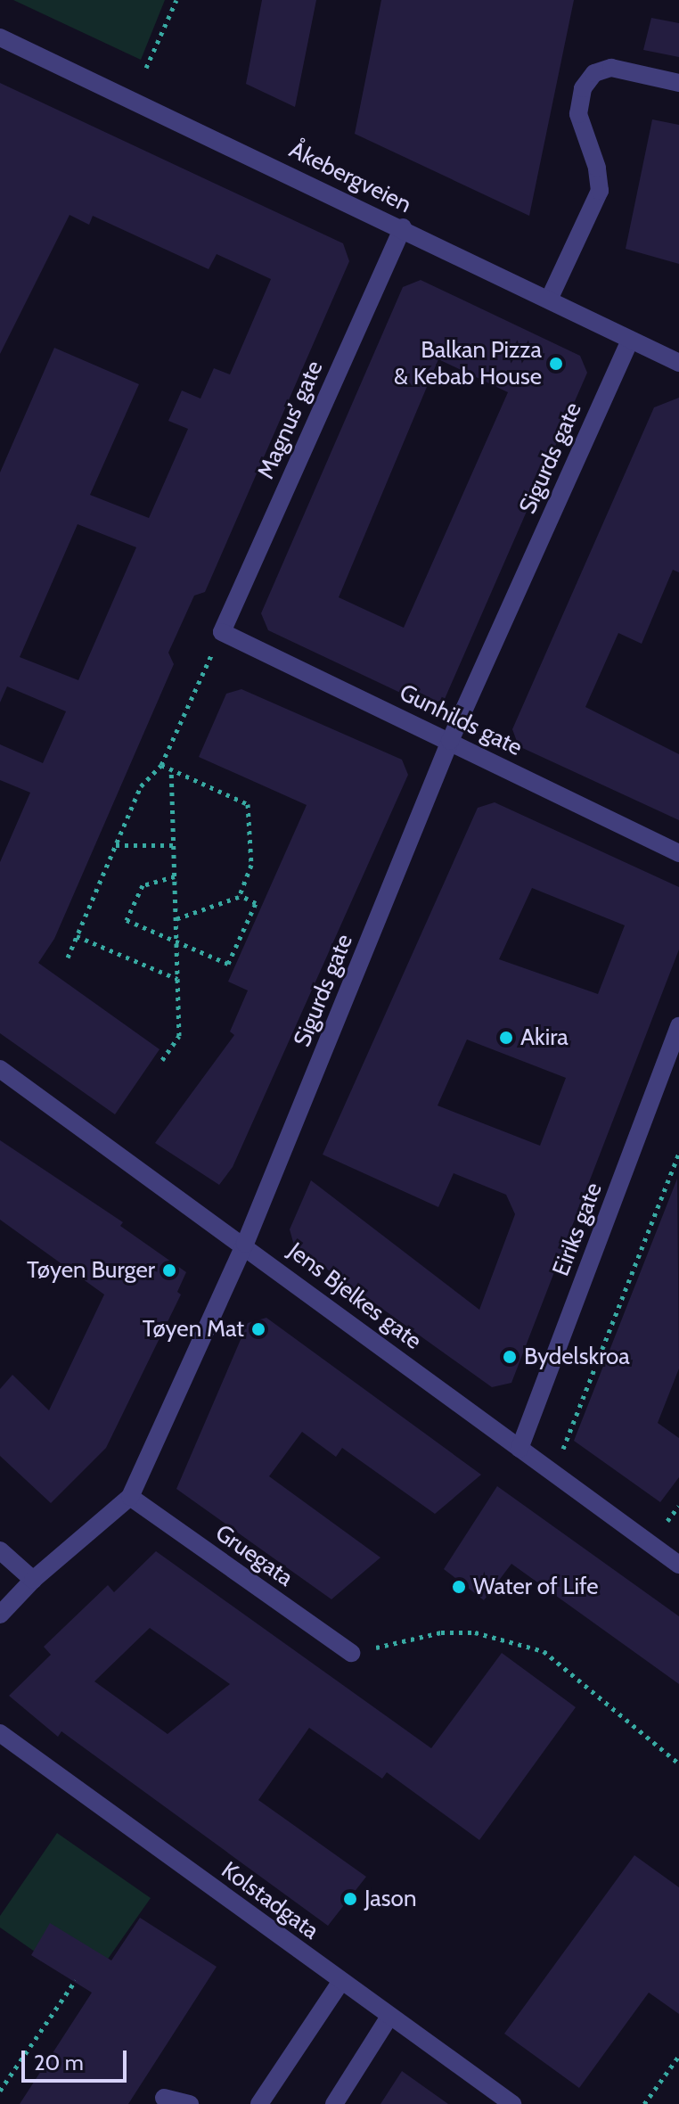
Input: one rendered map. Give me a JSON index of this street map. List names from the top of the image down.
{
  "streets": {
    "street": [
      "Åkebergveien",
      "Magnus’ gate",
      "Sigurds gate",
      "Gunhilds gate",
      "Eiriks gate",
      "Jens Bjelkes gate",
      "Gruegata",
      "Kolstadgata"
    ]
  },
  "crossings": [
    ["Åkebergveien", "Magnus’ gate"],
    ["Åkebergveien", "Sigurds gate"],
    ["Magnus’ gate", "Gunhilds gate"],
    ["Sigurds gate", "Gunhilds gate"],
    ["Sigurds gate", "Jens Bjelkes gate"],
    ["Sigurds gate", "Gruegata"],
    ["Eiriks gate", "Jens Bjelkes gate"]
  ],
  "places": [
    "Balkan Pizza & Kebab House",
    "Akira",
    "Tøyen Burger",
    "Tøyen Mat",
    "Bydelskroa",
    "Water of Life",
    "Jason"
  ],
  "scale_bar": "20 m"
}
